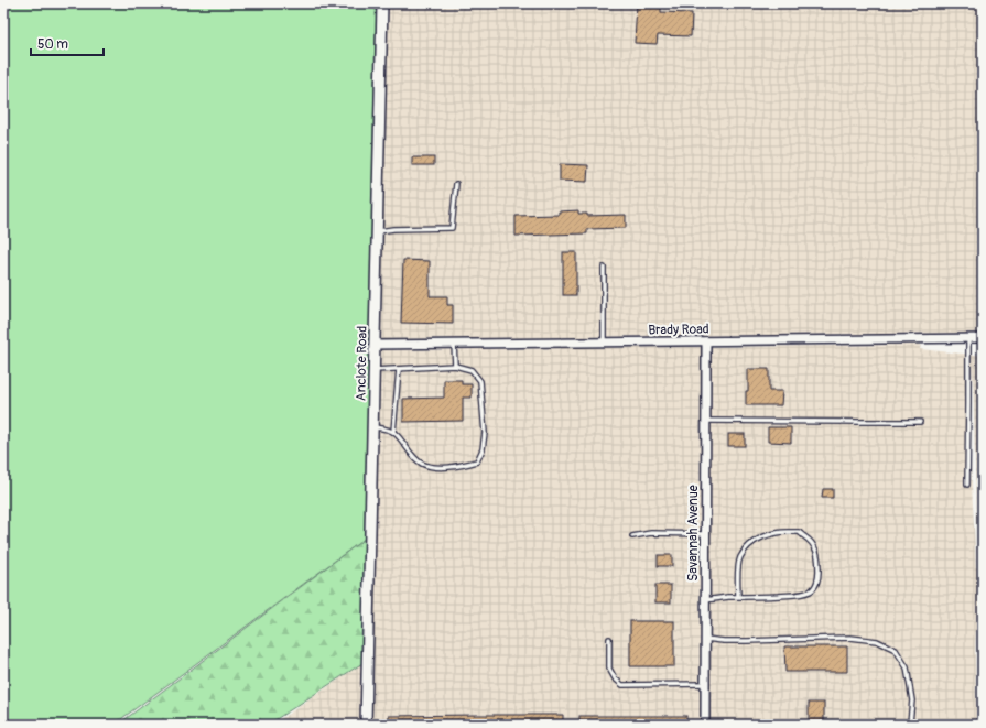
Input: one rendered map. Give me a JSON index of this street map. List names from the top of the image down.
{
  "streets": {
    "street": ["Brady Road", "Anclote Road", "Savannah Avenue"]
  },
  "crossings": [
    ["Brady Road", "Anclote Road"],
    ["Brady Road", "Savannah Avenue"]
  ],
  "scale_bar": "50 m"
}
